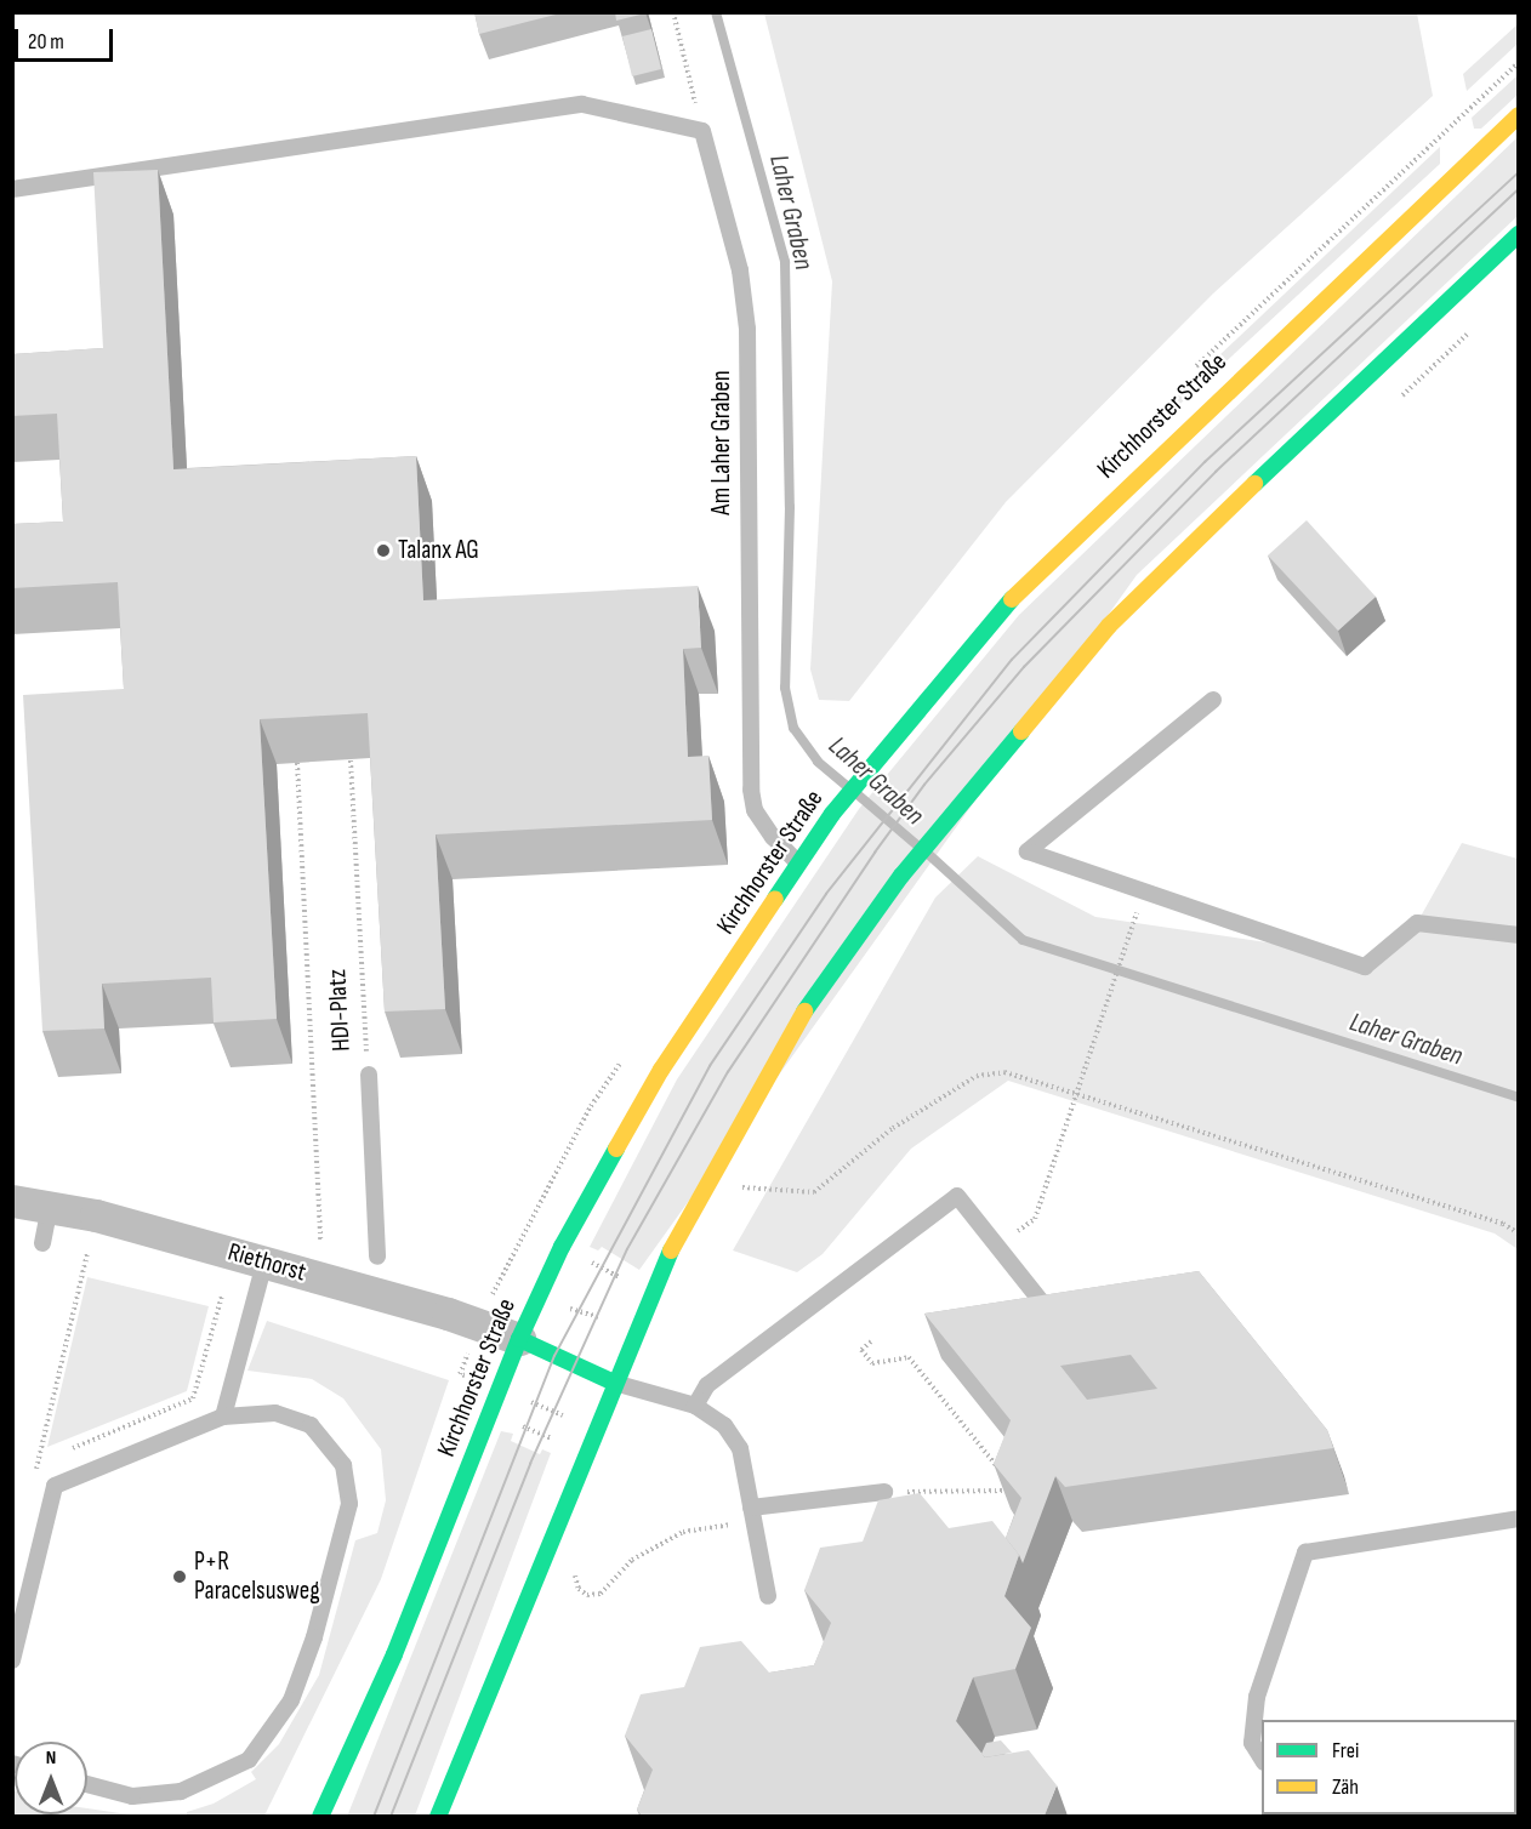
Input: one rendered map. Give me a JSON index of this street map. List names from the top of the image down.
{
  "streets": {
    "main road": ["Kirchhorster Straße"],
    "street": ["Riethorst"],
    "lane": ["Am Laher Graben", "HDI-Platz"]
  },
  "crossings": [
    ["Kirchhorster Straße", "Am Laher Graben"],
    ["Kirchhorster Straße", "Riethorst"]
  ],
  "water": ["Laher Graben"],
  "places": ["Talanx AG", "P+R Paracelsusweg"],
  "legend": ["Frei", "Zäh"],
  "scale_bar": "20 m",
  "north": "top"
}
